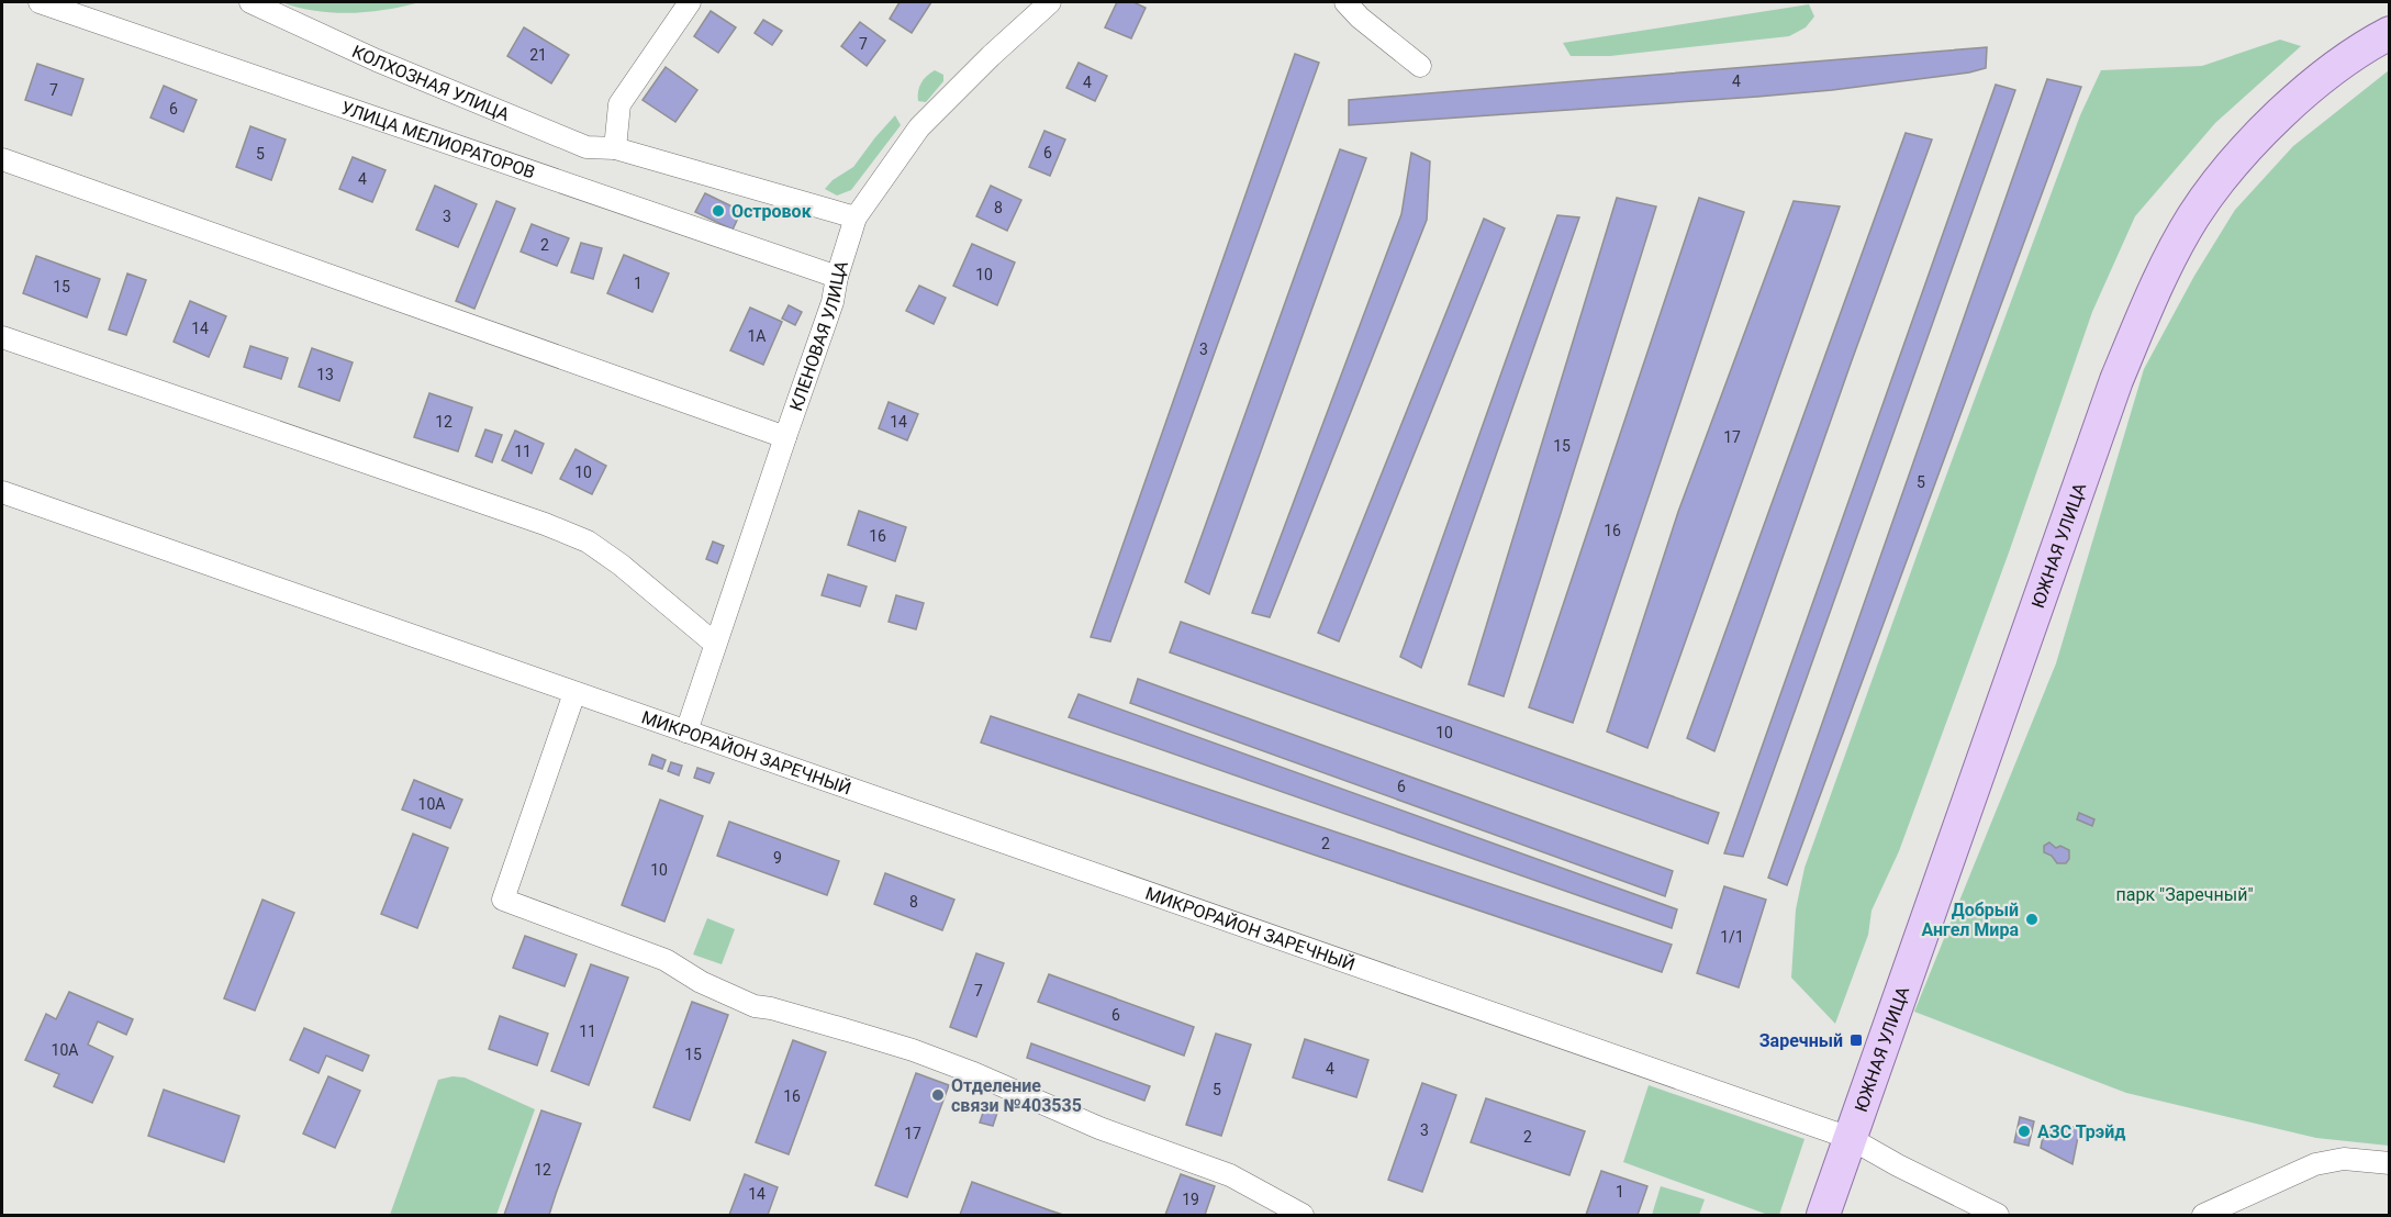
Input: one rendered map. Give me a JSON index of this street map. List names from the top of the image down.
{
  "streets": {
    "main road": ["ЮЖНАЯ УЛИЦА"],
    "street": [
      "КОЛХОЗНАЯ УЛИЦА",
      "УЛИЦА МЕЛИОРАТОРОВ",
      "КЛЕНОВАЯ УЛИЦА",
      "МИКРОРАЙОН ЗАРЕЧНЫЙ"
    ]
  },
  "crossings": [
    ["КОЛХОЗНАЯ УЛИЦА", "КЛЕНОВАЯ УЛИЦА"],
    ["УЛИЦА МЕЛИОРАТОРОВ", "КЛЕНОВАЯ УЛИЦА"],
    ["КЛЕНОВАЯ УЛИЦА", "МИКРОРАЙОН ЗАРЕЧНЫЙ"],
    ["ЮЖНАЯ УЛИЦА", "МИКРОРАЙОН ЗАРЕЧНЫЙ"]
  ],
  "parks": ["парк \"Заречный\""],
  "places": {
    "other": [
      "Островок",
      "Добрый Ангел Мира",
      "Отделение связи №403535",
      "АЗС Трэйд"
    ],
    "transit": ["Заречный"]
  },
  "house_numbers": [
    "7",
    "21",
    "4",
    "4",
    "7",
    "6",
    "6",
    "5",
    "4",
    "8",
    "3",
    "2",
    "10",
    "1",
    "15",
    "14",
    "1А",
    "3",
    "13",
    "12",
    "14",
    "17",
    "15",
    "11",
    "10",
    "5",
    "16",
    "16",
    "10",
    "6",
    "10А",
    "2",
    "9",
    "10",
    "8",
    "1/1",
    "7",
    "6",
    "11",
    "10А",
    "15",
    "4",
    "5",
    "16",
    "3",
    "17",
    "2",
    "12",
    "1",
    "14",
    "19"
  ]
}
